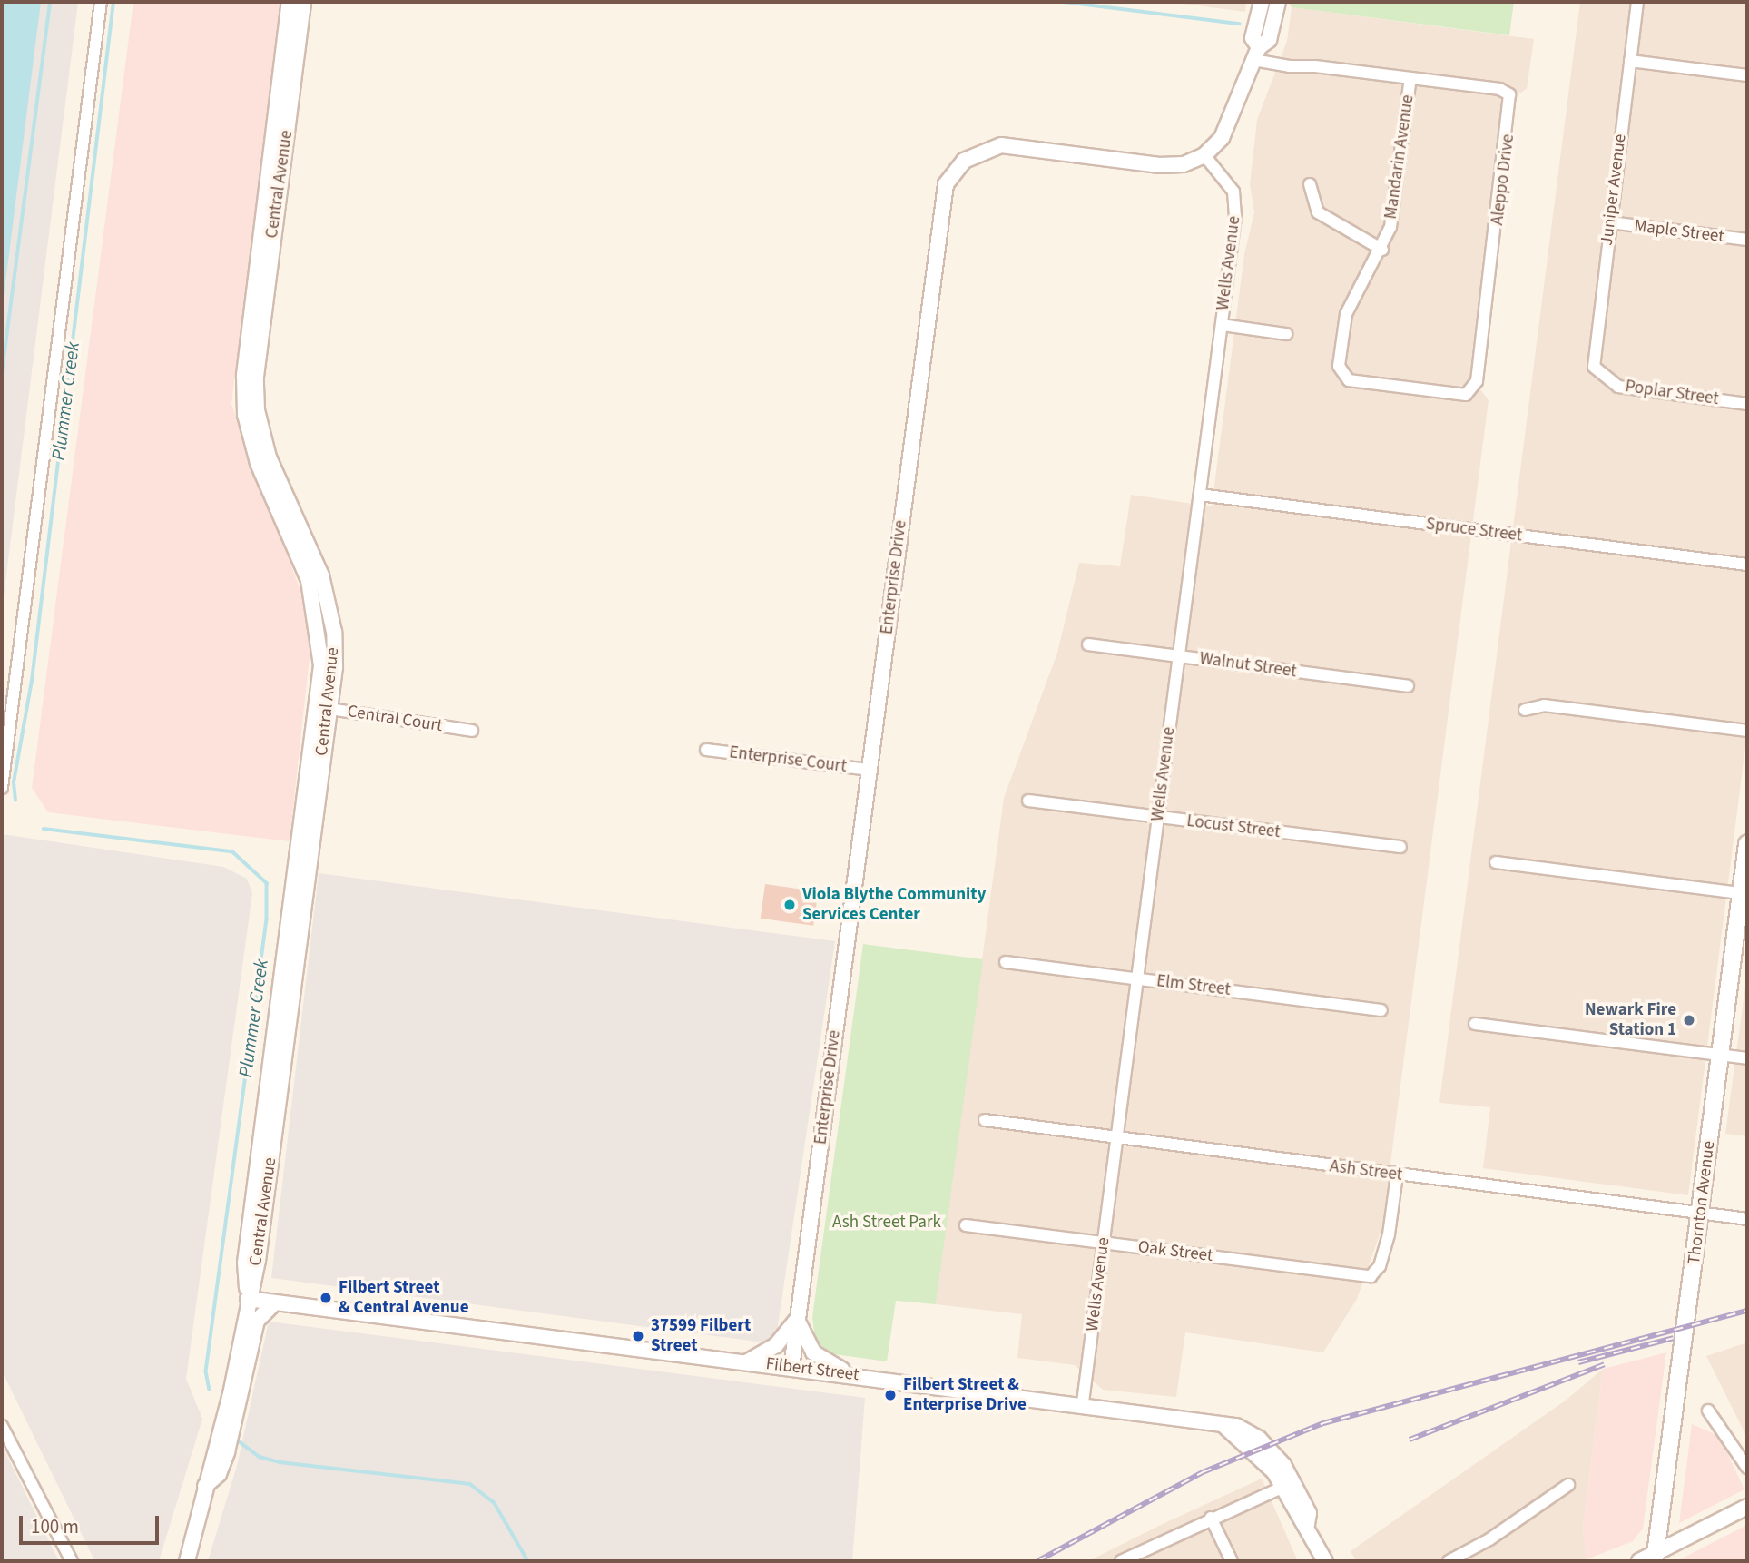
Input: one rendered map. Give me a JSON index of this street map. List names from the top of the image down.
{
  "streets": {
    "main road": ["Thornton Avenue"],
    "street": [
      "Mandarin Avenue",
      "Aleppo Drive",
      "Central Avenue",
      "Juniper Avenue",
      "Maple Street",
      "Wells Avenue",
      "Poplar Street",
      "Spruce Street",
      "Enterprise Drive",
      "Walnut Street",
      "Central Court",
      "Enterprise Court",
      "Locust Street",
      "Elm Street",
      "Ash Street",
      "Oak Street",
      "Filbert Street"
    ]
  },
  "crossings": [
    ["Mandarin Avenue", "Aleppo Drive"],
    ["Central Avenue", "Central Court"],
    ["Central Avenue", "Filbert Street"],
    ["Juniper Avenue", "Maple Street"],
    ["Juniper Avenue", "Poplar Street"],
    ["Wells Avenue", "Spruce Street"],
    ["Wells Avenue", "Enterprise Drive"],
    ["Wells Avenue", "Walnut Street"],
    ["Wells Avenue", "Locust Street"],
    ["Wells Avenue", "Elm Street"],
    ["Wells Avenue", "Ash Street"],
    ["Wells Avenue", "Oak Street"],
    ["Wells Avenue", "Filbert Street"],
    ["Enterprise Drive", "Enterprise Court"],
    ["Enterprise Drive", "Filbert Street"],
    ["Ash Street", "Thornton Avenue"],
    ["Ash Street", "Oak Street"]
  ],
  "water": ["Plummer Creek"],
  "parks": ["Ash Street Park"],
  "places": [
    "Viola Blythe Community Services Center",
    "Newark Fire Station 1",
    "Filbert Street & Central Avenue",
    "37599 Filbert Street",
    "Filbert Street & Enterprise Drive"
  ],
  "scale_bar": "100 m"
}
